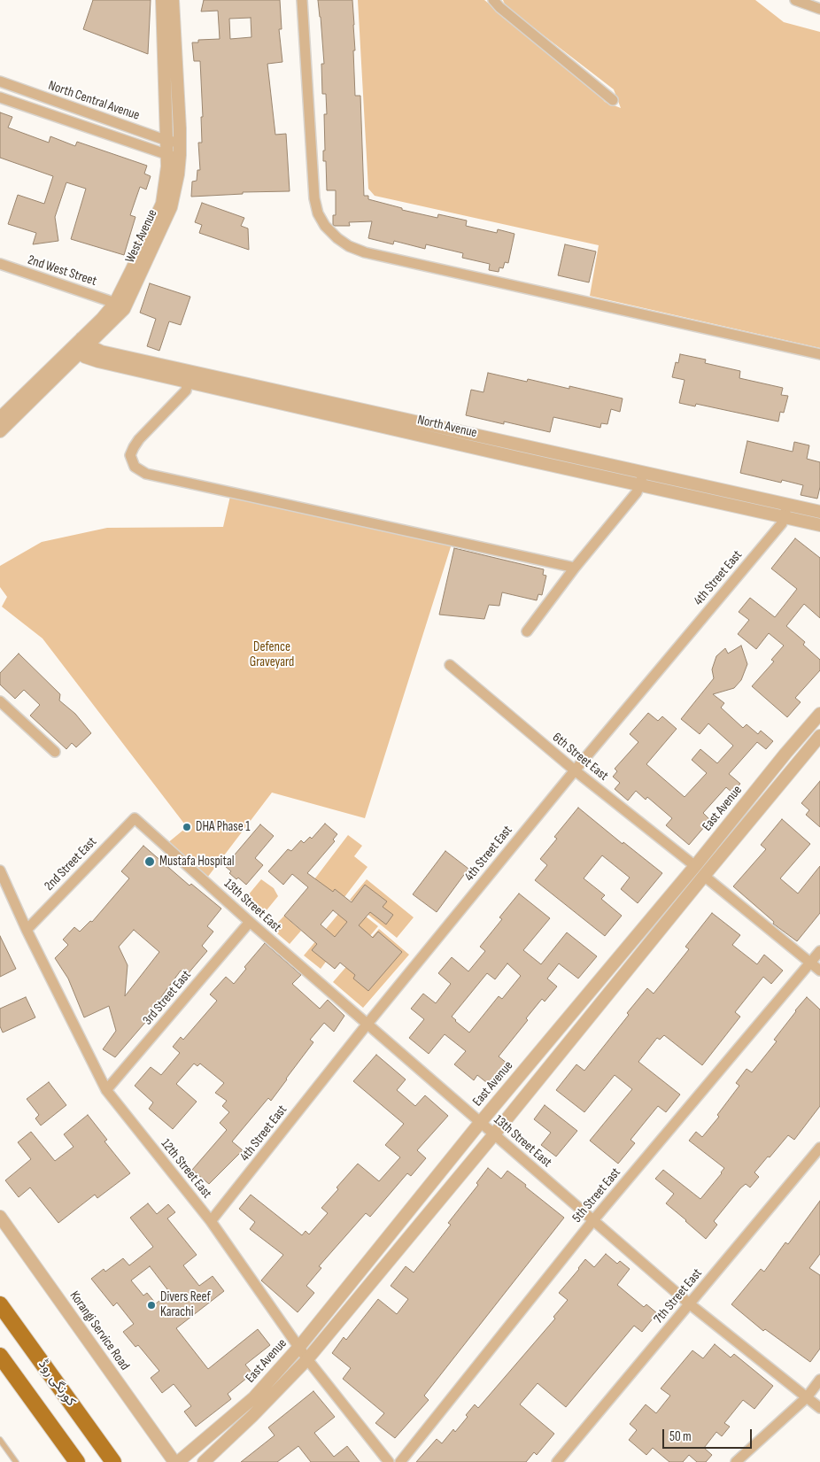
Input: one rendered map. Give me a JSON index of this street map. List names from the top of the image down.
{
  "streets": {
    "main road": ["کورنگی روڈ"],
    "street": [
      "North Central Avenue",
      "West Avenue",
      "2nd West Street",
      "North Avenue",
      "4th Street East",
      "6th Street East",
      "East Avenue",
      "2nd Street East",
      "13th Street East",
      "3rd Street East",
      "12th Street East",
      "5th Street East",
      "7th Street East",
      "Korangi Service Road"
    ]
  },
  "crossings": [
    ["North Central Avenue", "West Avenue"],
    ["West Avenue", "2nd West Street"],
    ["West Avenue", "North Avenue"],
    ["North Avenue", "4th Street East"],
    ["4th Street East", "6th Street East"],
    ["4th Street East", "13th Street East"],
    ["4th Street East", "12th Street East"],
    ["6th Street East", "East Avenue"],
    ["6th Street East", "5th Street East"],
    ["East Avenue", "13th Street East"],
    ["East Avenue", "12th Street East"],
    ["2nd Street East", "13th Street East"],
    ["2nd Street East", "12th Street East"],
    ["13th Street East", "3rd Street East"],
    ["13th Street East", "5th Street East"],
    ["13th Street East", "7th Street East"],
    ["3rd Street East", "12th Street East"]
  ],
  "parks": ["Defence Graveyard"],
  "places": ["DHA Phase 1", "Mustafa Hospital", "Divers Reef Karachi"],
  "scale_bar": "50 m"
}
